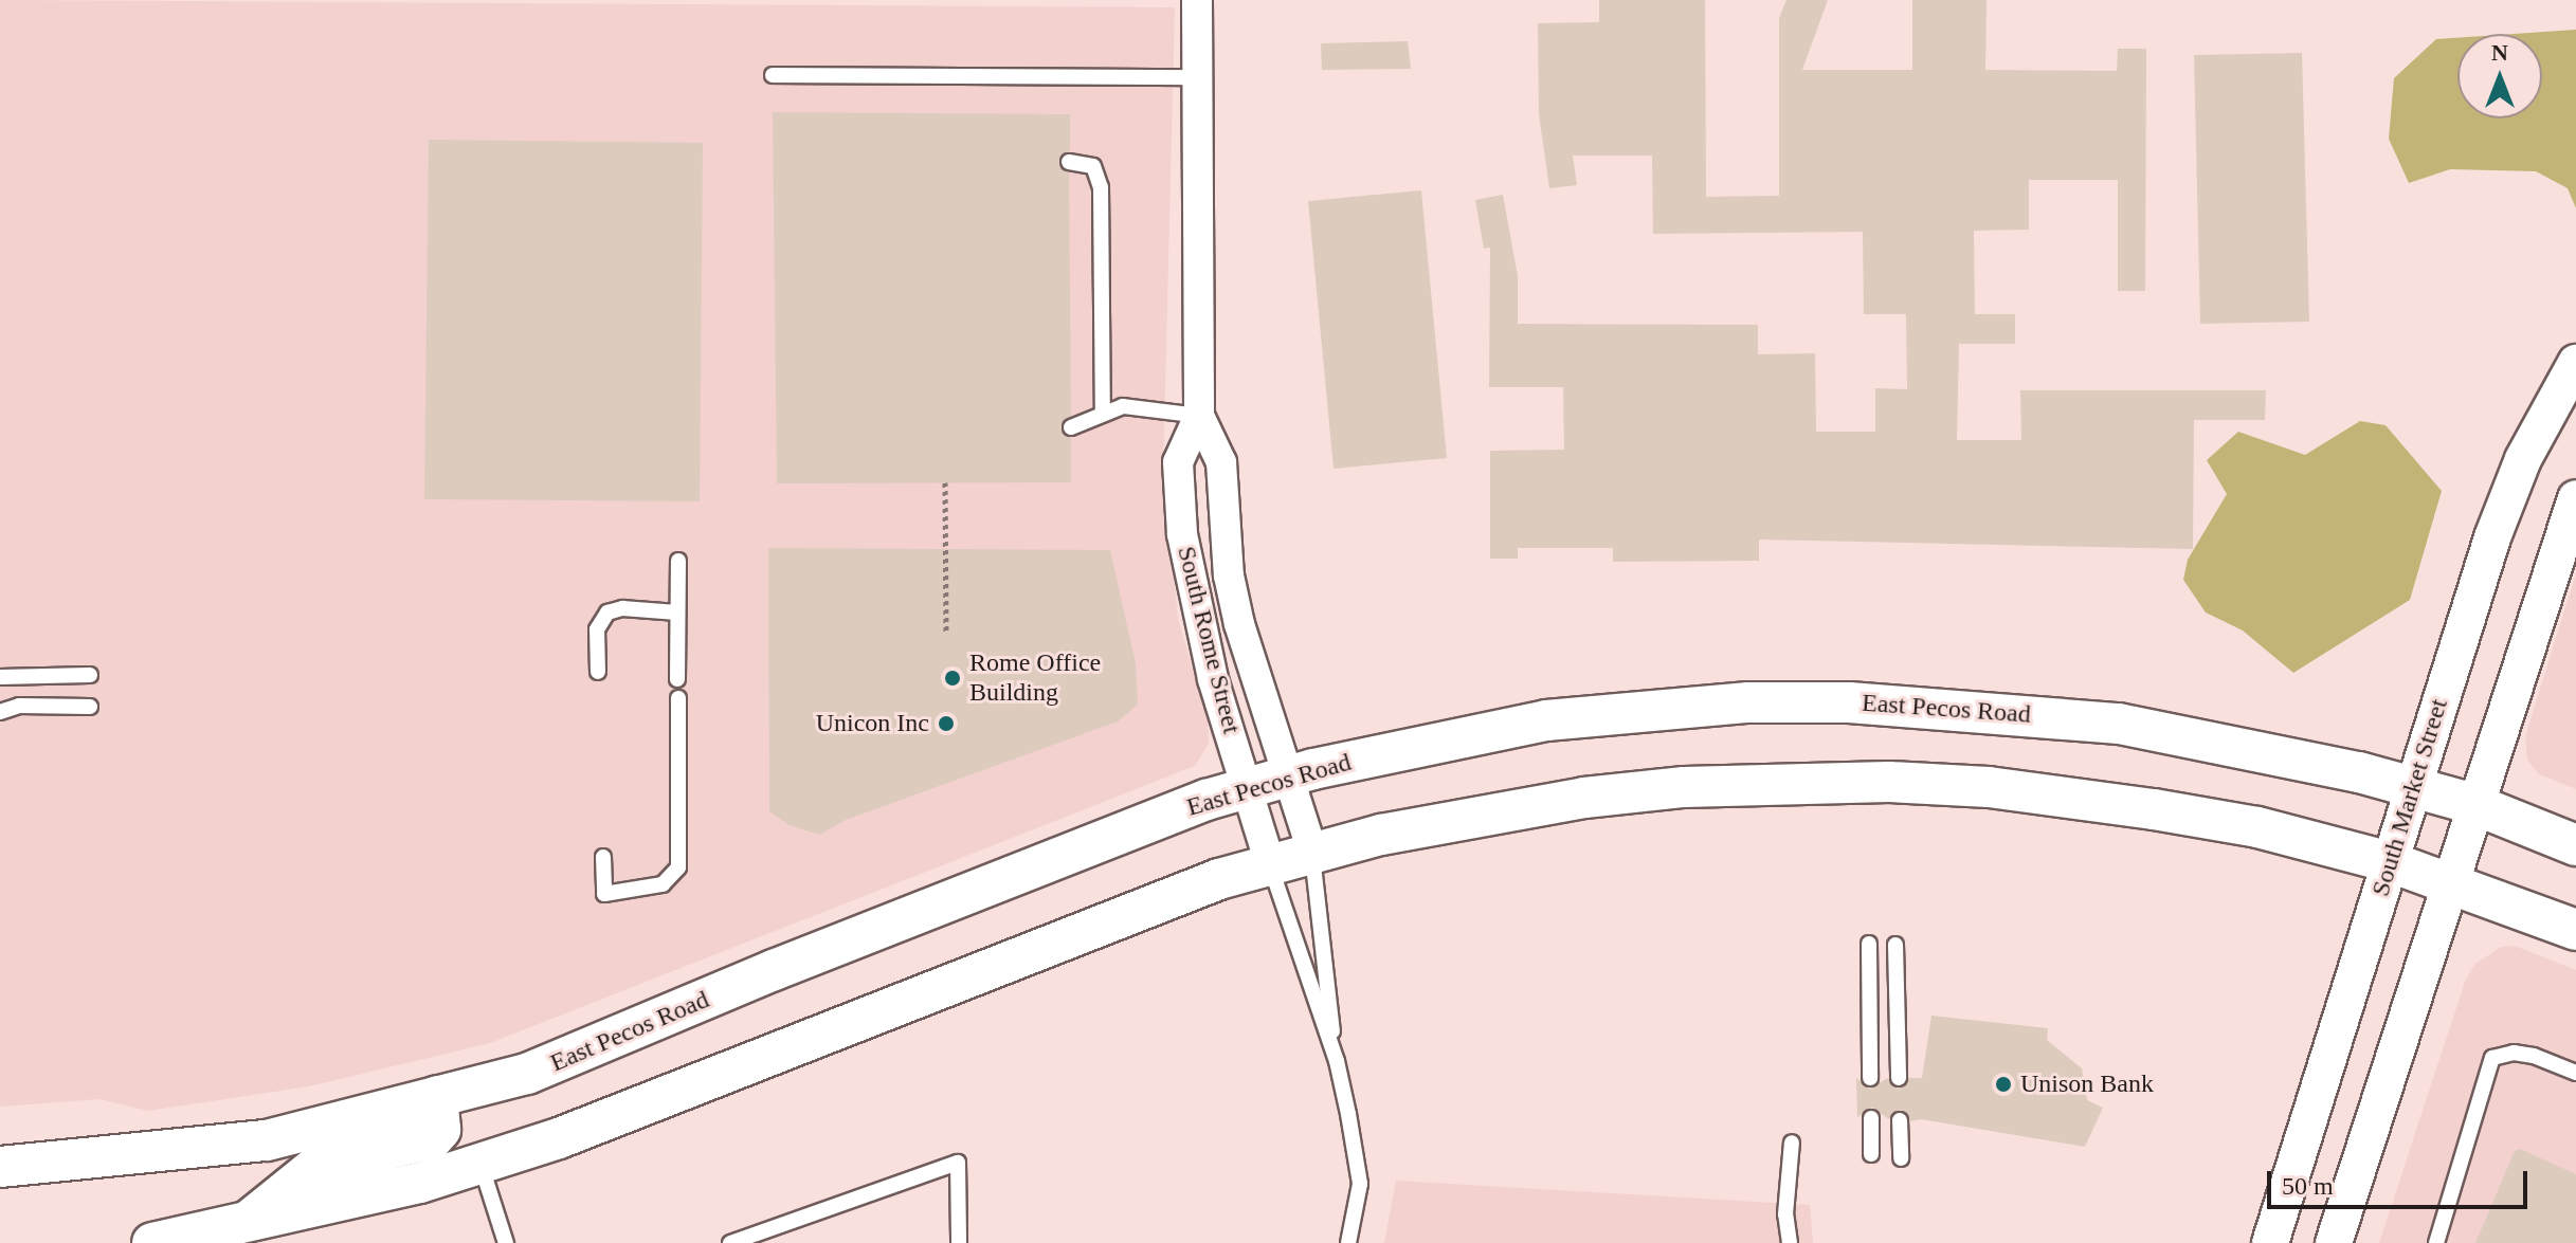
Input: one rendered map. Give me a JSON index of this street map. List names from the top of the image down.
{
  "streets": {
    "main road": ["East Pecos Road"],
    "street": ["South Rome Street", "South Market Street"]
  },
  "crossings": [
    ["South Rome Street", "East Pecos Road"],
    ["East Pecos Road", "South Market Street"]
  ],
  "places": ["Rome Office Building", "Unicon Inc", "Unison Bank"],
  "scale_bar": "50 m",
  "north": "top"
}
